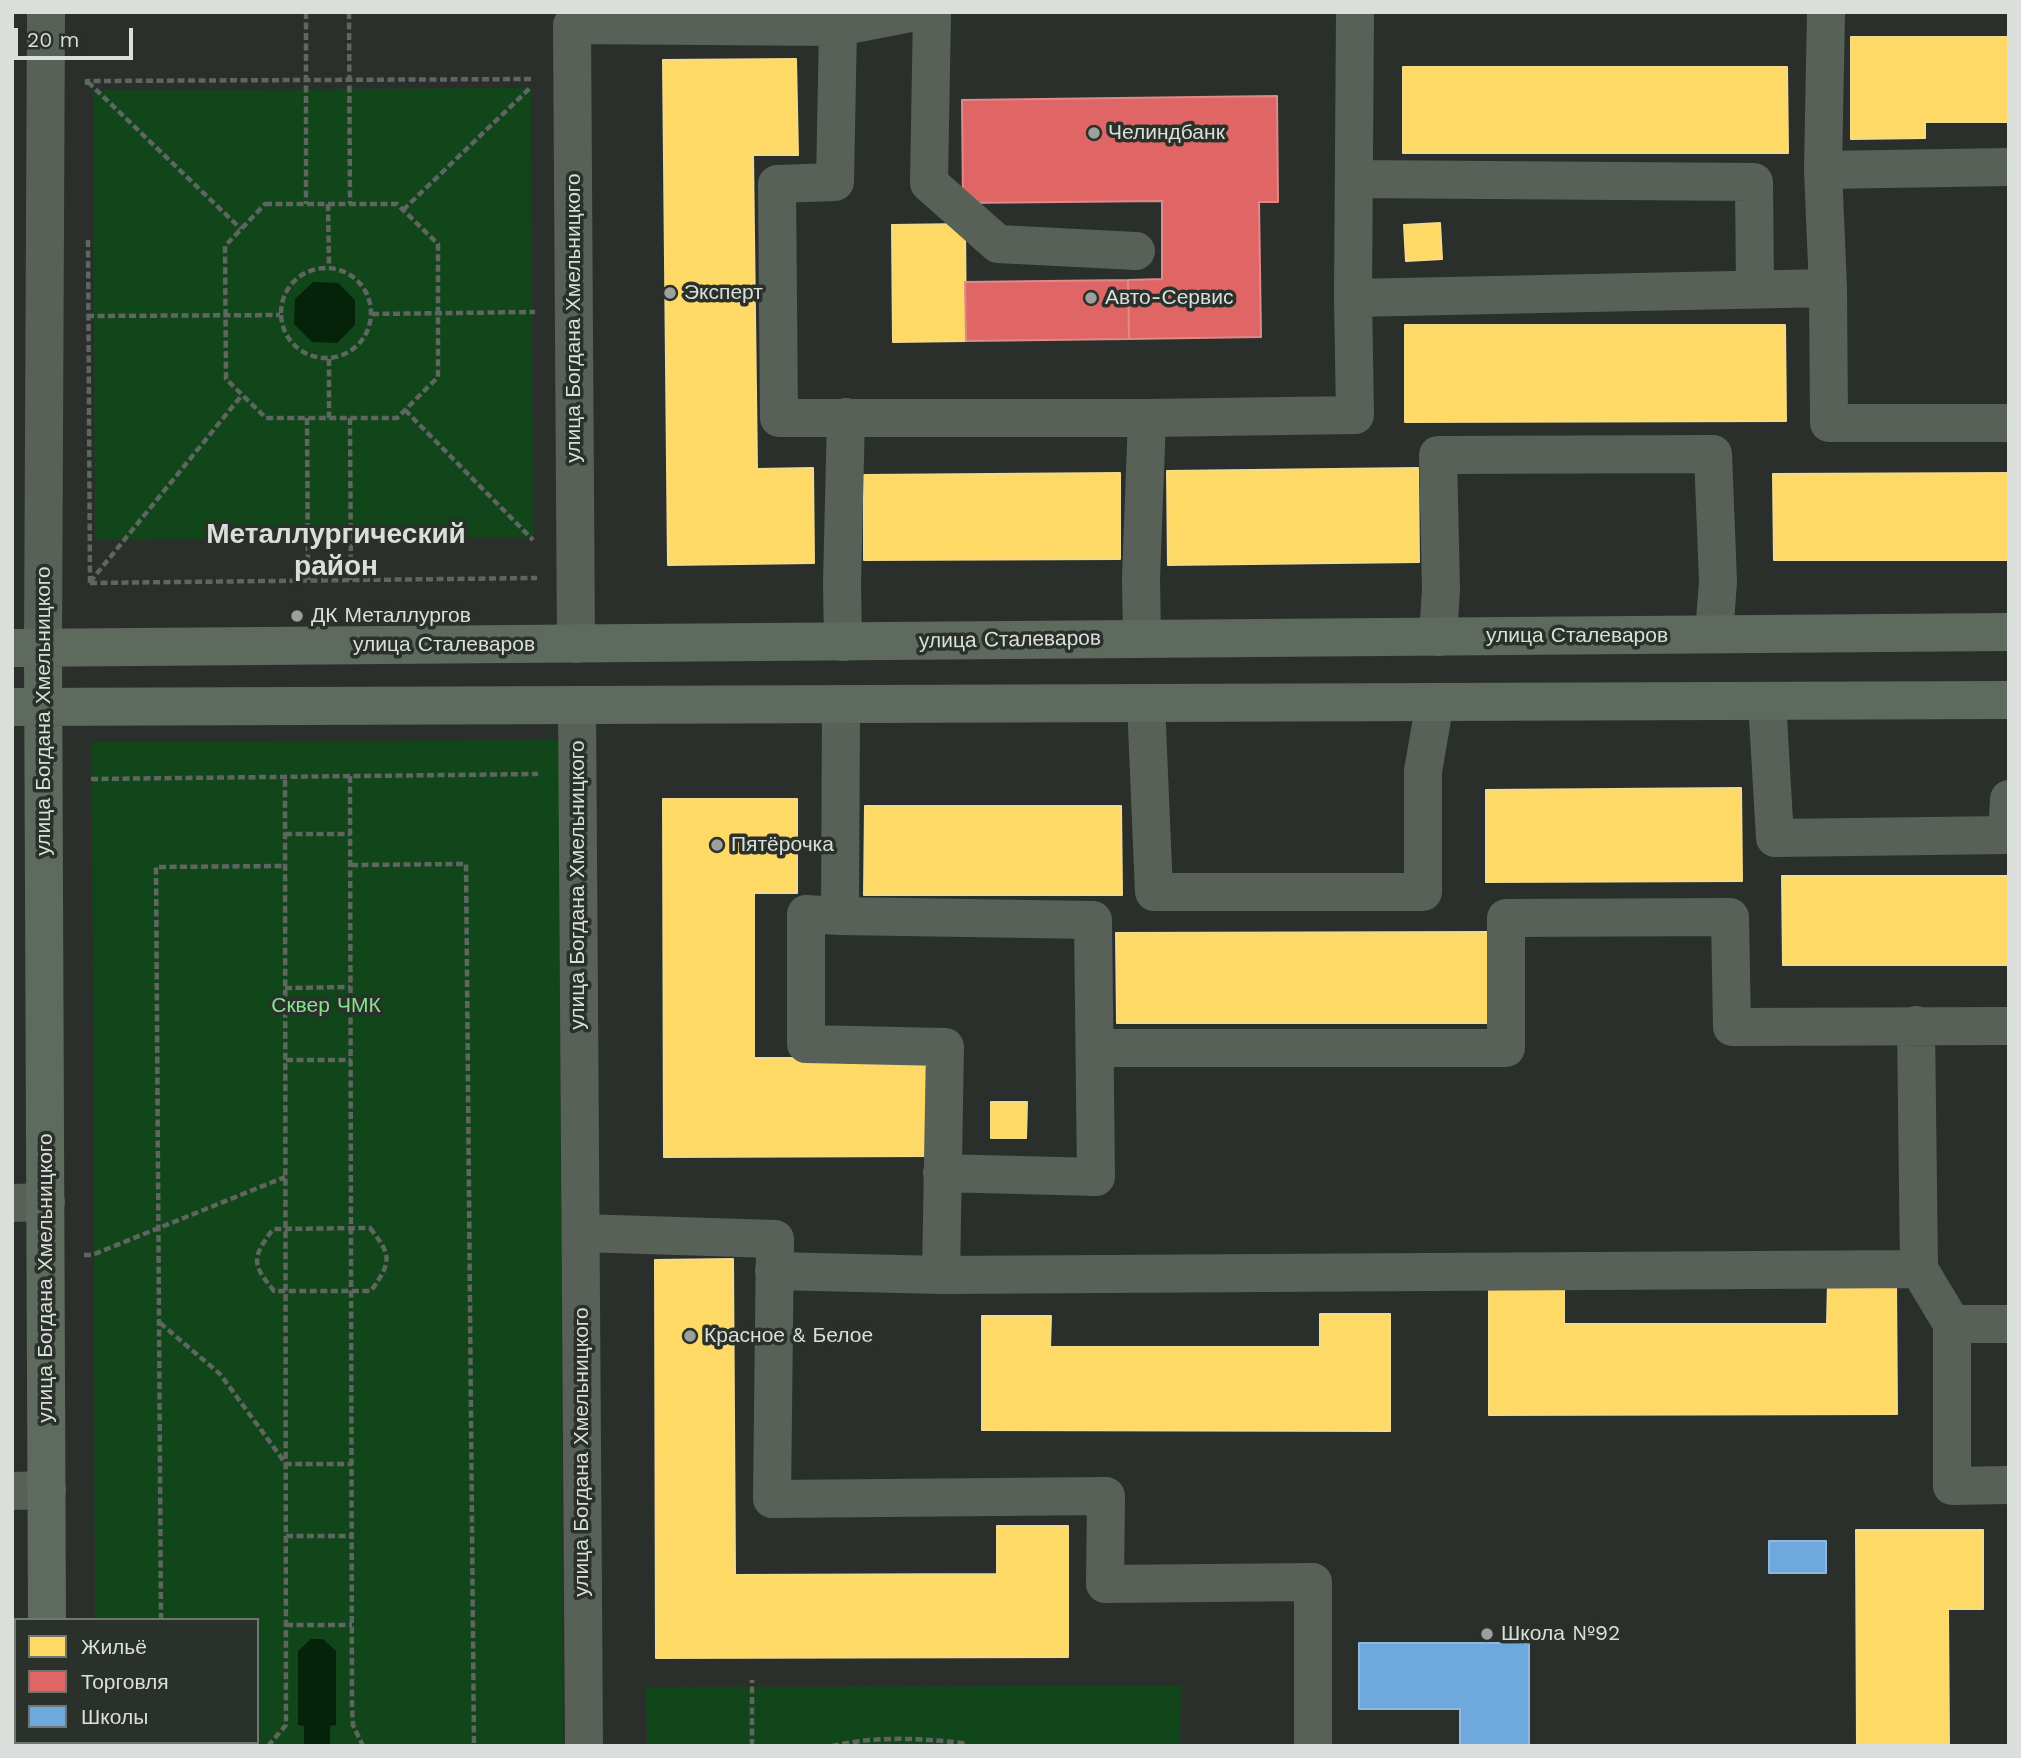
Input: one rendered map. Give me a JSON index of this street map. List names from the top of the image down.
{
  "streets": {
    "main road": ["улица Богдана Хмельницкого", "улица Сталеваров"]
  },
  "crossings": [
    ["улица Богдана Хмельницкого", "улица Сталеваров"]
  ],
  "districts": ["Металлургический район"],
  "parks": ["Сквер ЧМК"],
  "places": [
    "Челиндбанк",
    "Эксперт",
    "Авто-Сервис",
    "ДК Металлургов",
    "Пятёрочка",
    "Красное & Белое",
    "Школа №92"
  ],
  "legend": ["Жильё", "Торговля", "Школы"],
  "scale_bar": "20 m"
}
